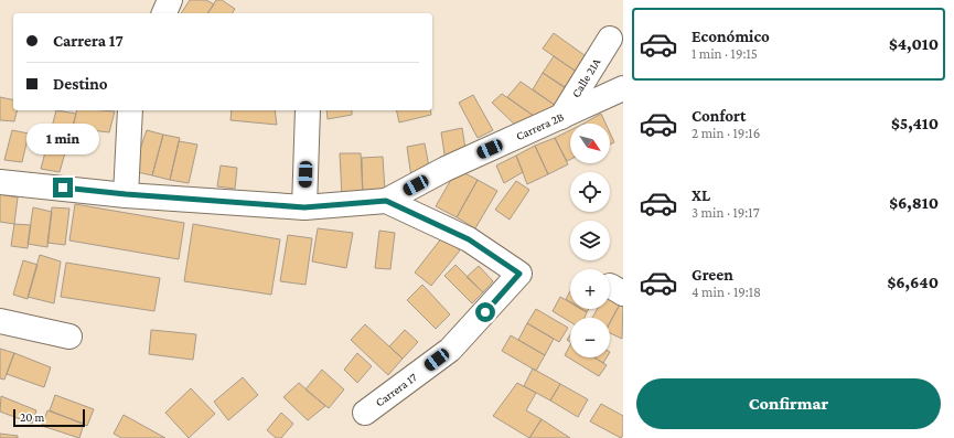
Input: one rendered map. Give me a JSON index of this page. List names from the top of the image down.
{
  "streets": {
    "street": ["Calle 21A", "Carrera 2B", "Carrera 17"]
  },
  "crossings": [
    ["Calle 21A", "Carrera 2B"],
    ["Carrera 2B", "Carrera 17"]
  ],
  "scale_bar": "20 m",
  "north": "bottom right",
  "page": {
    "list": [
      {
        "name": "Económico",
        "note": "1 min · 19:15",
        "value": "$4,010"
      },
      {
        "name": "Confort",
        "note": "2 min · 19:16",
        "value": "$5,410"
      },
      {
        "name": "XL",
        "note": "3 min · 19:17",
        "value": "$6,810"
      },
      {
        "name": "Green",
        "note": "4 min · 19:18",
        "value": "$6,640"
      }
    ],
    "banner": ["Carrera 17", "Destino"],
    "map_buttons": ["+", "−"],
    "bubble": "1 min",
    "buttons": "Confirmar",
    "scale": "20 m"
  }
}
